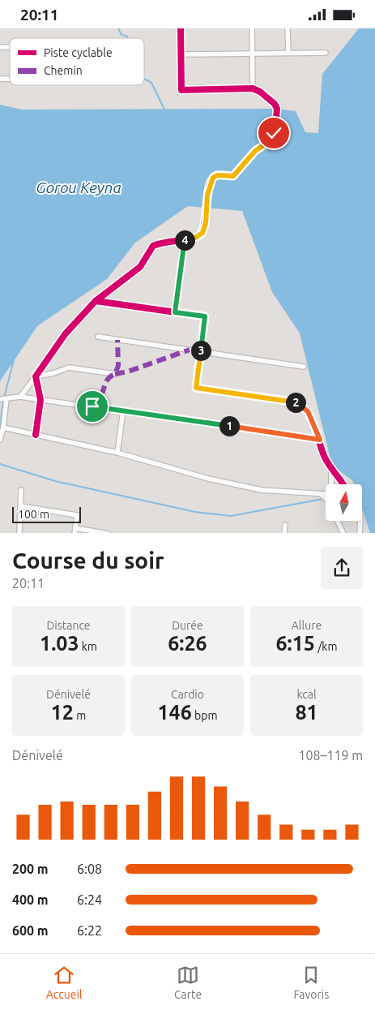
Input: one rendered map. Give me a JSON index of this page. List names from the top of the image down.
{
  "water": ["Gorou Keyna"],
  "legend": ["Piste cyclable", "Chemin"],
  "scale_bar": "100 m",
  "north": "top",
  "page": {
    "status": "20:11",
    "pins": [
      "4",
      "3",
      "2",
      "1"
    ],
    "scale": "100 m",
    "heading": ["Course du soir", "20:11"],
    "stats": [
      ["Distance", "1.03 km"],
      ["Durée", "6:26"],
      ["Allure", "6:15 /km"],
      ["Dénivelé", "12 m"],
      ["Cardio", "146 bpm"],
      ["kcal", "81"]
    ],
    "chart": ["Dénivelé", "108–119 m"],
    "list": [
      {
        "name": "200 m",
        "note": "6:08"
      },
      {
        "name": "400 m",
        "note": "6:24"
      },
      {
        "name": "600 m",
        "note": "6:22"
      }
    ],
    "tabs": ["Accueil", "Carte", "Favoris"]
  }
}
